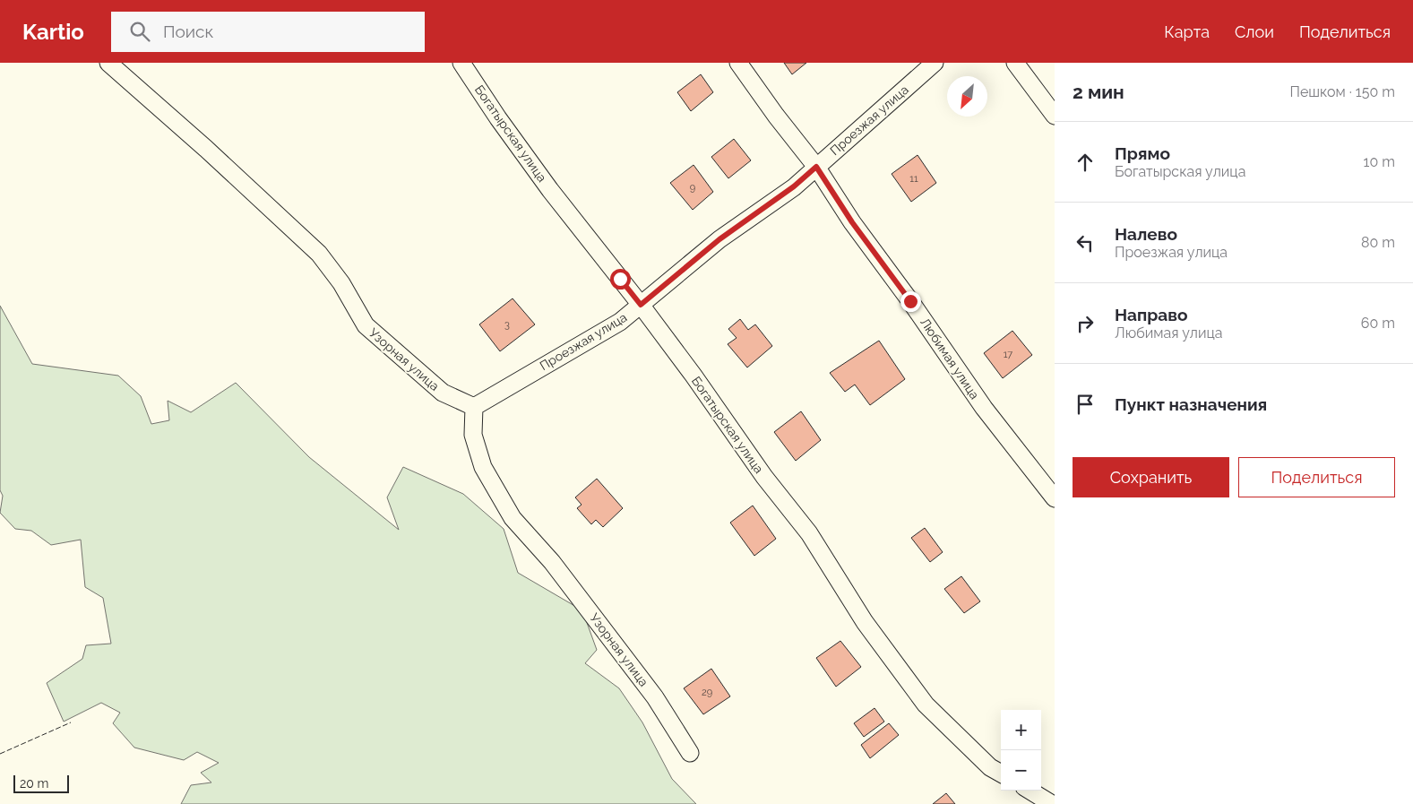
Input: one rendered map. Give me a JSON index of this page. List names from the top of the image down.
{
  "streets": {
    "street": [
      "Проезжая улица",
      "Богатырская улица",
      "Любимая улица",
      "Узорная улица"
    ]
  },
  "crossings": [
    ["Проезжая улица", "Богатырская улица"],
    ["Проезжая улица", "Любимая улица"],
    ["Проезжая улица", "Узорная улица"]
  ],
  "house_numbers": [
    "11",
    "9",
    "3",
    "17",
    "29"
  ],
  "scale_bar": "20 m",
  "north": "bottom left",
  "page": {
    "header": "Kartio",
    "search": "Поиск",
    "nav": ["Карта", "Слои", "Поделиться"],
    "heading": ["2 мин", "Пешком · 150 m"],
    "list": [
      ["Прямо", "Богатырская улица", "10 m"],
      ["Налево", "Проезжая улица", "80 m"],
      ["Направо", "Любимая улица", "60 m"],
      "Пункт назначения"
    ],
    "buttons": ["Сохранить", "Поделиться"],
    "map_buttons": ["+", "−"],
    "scale": "20 m"
  }
}
